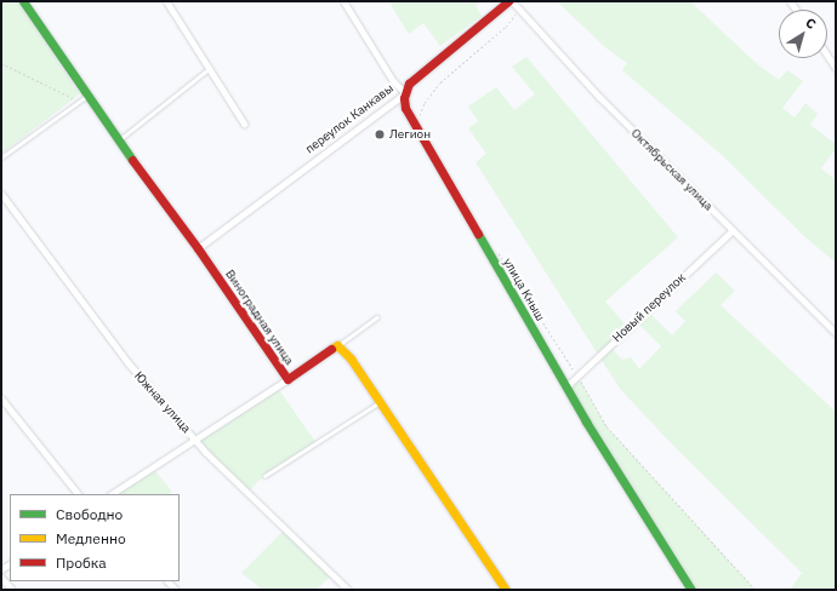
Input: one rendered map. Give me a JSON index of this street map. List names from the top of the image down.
{
  "streets": {
    "street": [
      "переулок Канкавы",
      "Октябрьская улица",
      "улица Кныш",
      "Новый переулок",
      "Виноградная улица",
      "Южная улица"
    ]
  },
  "crossings": [
    ["переулок Канкавы", "Октябрьская улица"],
    ["переулок Канкавы", "улица Кныш"],
    ["переулок Канкавы", "Виноградная улица"],
    ["Октябрьская улица", "Новый переулок"],
    ["улица Кныш", "Новый переулок"]
  ],
  "places": ["Легион"],
  "legend": ["Свободно", "Медленно", "Пробка"],
  "north": "top right"
}
